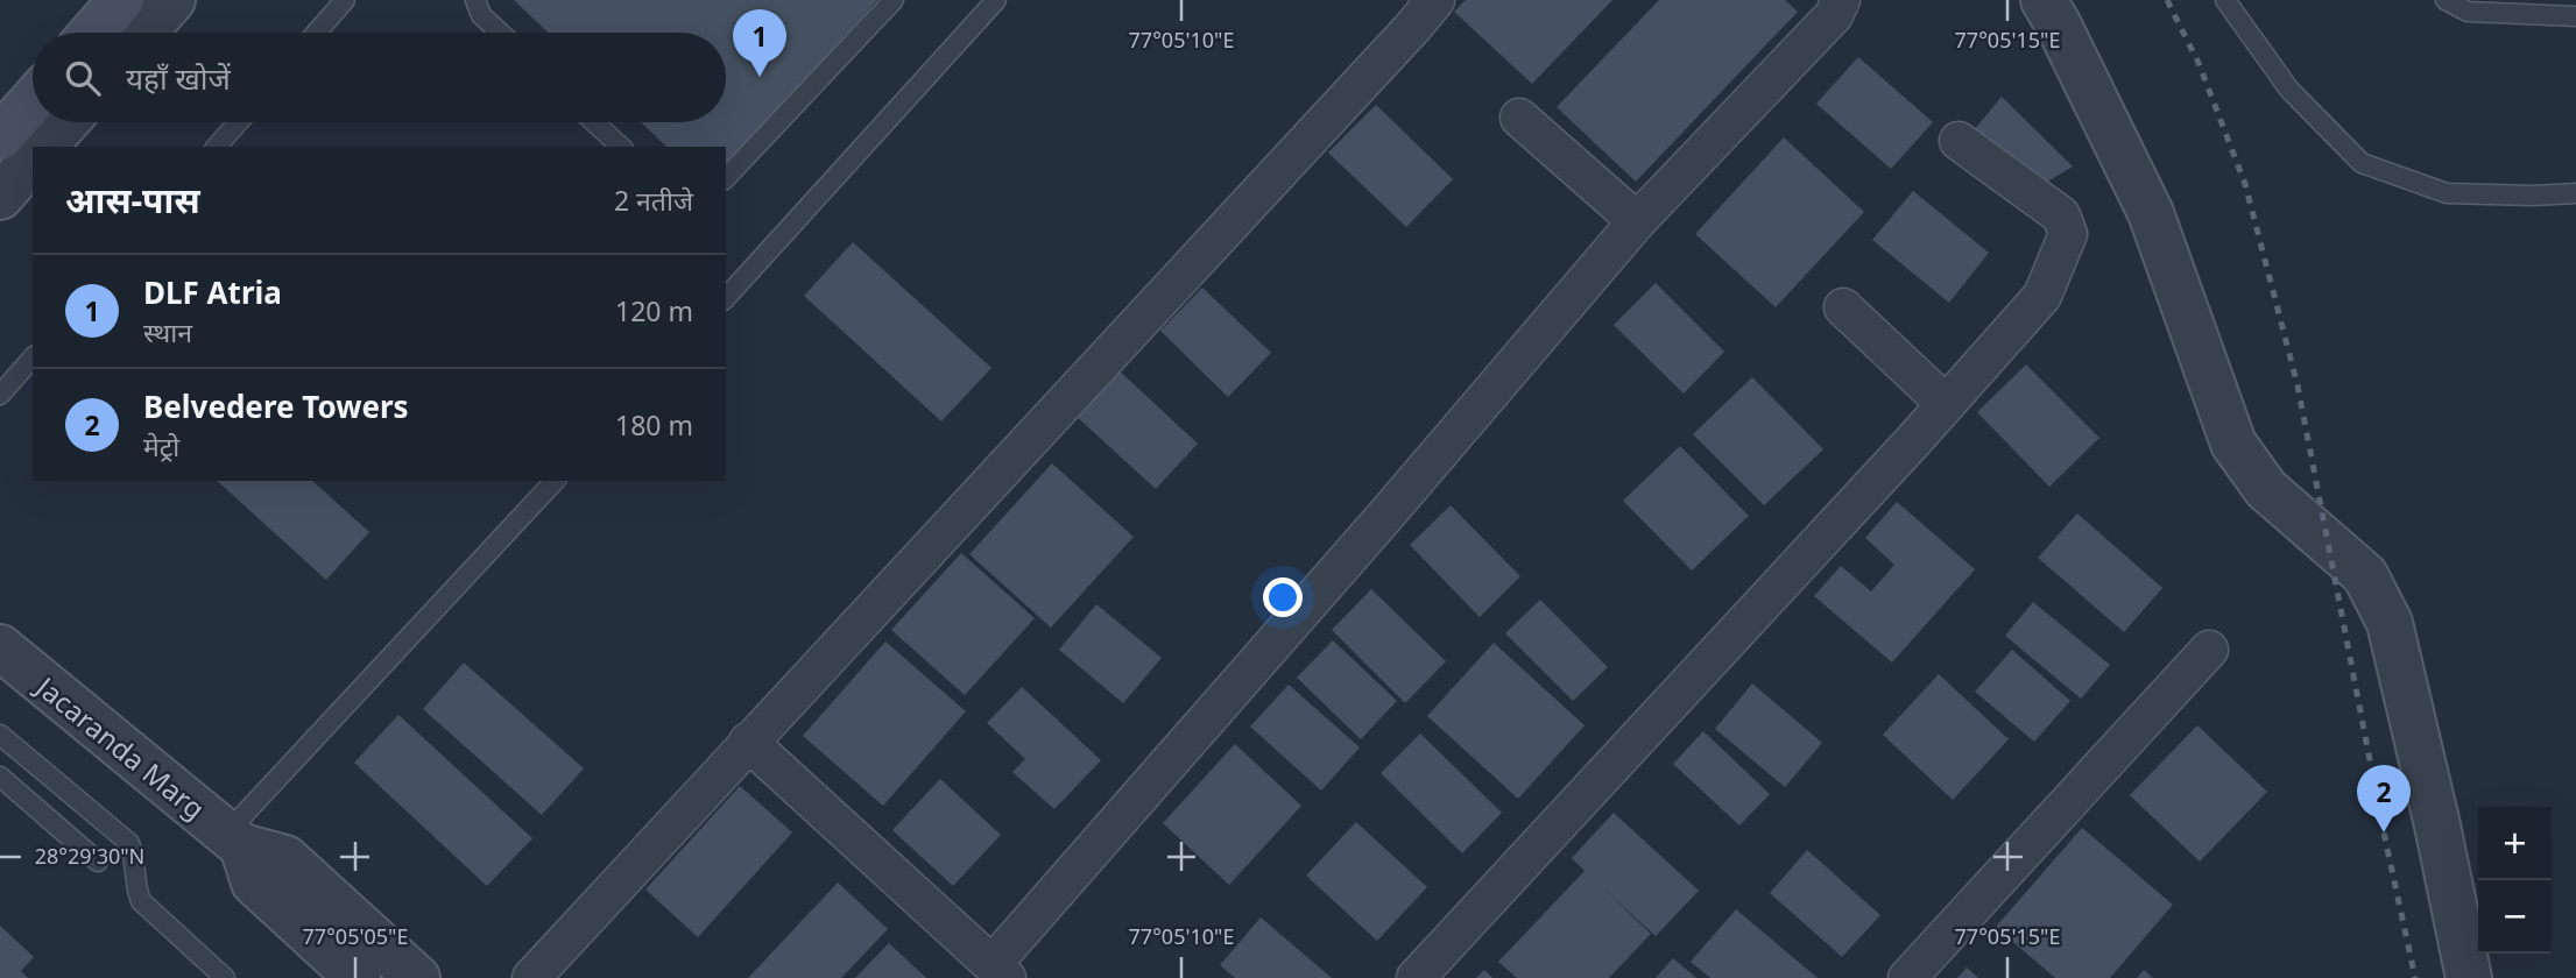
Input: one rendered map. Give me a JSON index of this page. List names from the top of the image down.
{
  "streets": {
    "street": ["Jacaranda Marg"]
  },
  "page": {
    "pins": ["1", "2"],
    "search": "यहाँ खोजें",
    "heading": ["आस-पास", "2 नतीजे"],
    "list": [
      {
        "mark": "1",
        "name": "DLF Atria",
        "note": "स्थान",
        "value": "120 m"
      },
      {
        "mark": "2",
        "name": "Belvedere Towers",
        "note": "मेट्रो",
        "value": "180 m"
      }
    ],
    "map_buttons": ["+", "−"]
  },
  "coordinates": [
    "77°05'10\"E",
    "77°05'15\"E",
    "28°29'30\"N",
    "77°05'05\"E"
  ]
}
